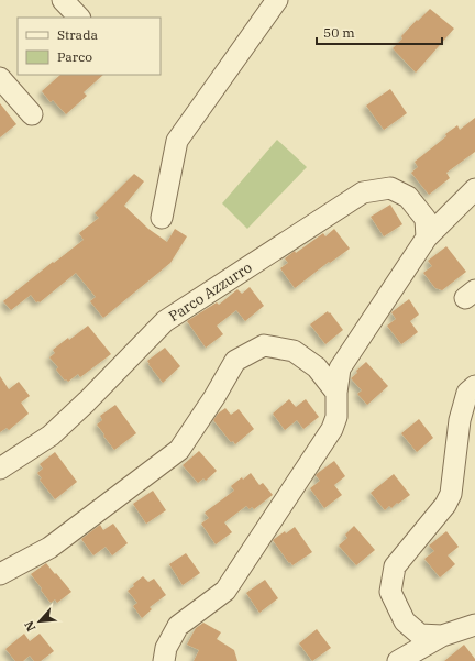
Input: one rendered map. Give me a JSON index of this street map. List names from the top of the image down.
{
  "streets": {
    "street": ["Parco Azzurro"]
  },
  "legend": ["Strada", "Parco"],
  "scale_bar": "50 m",
  "north": "bottom left"
}
